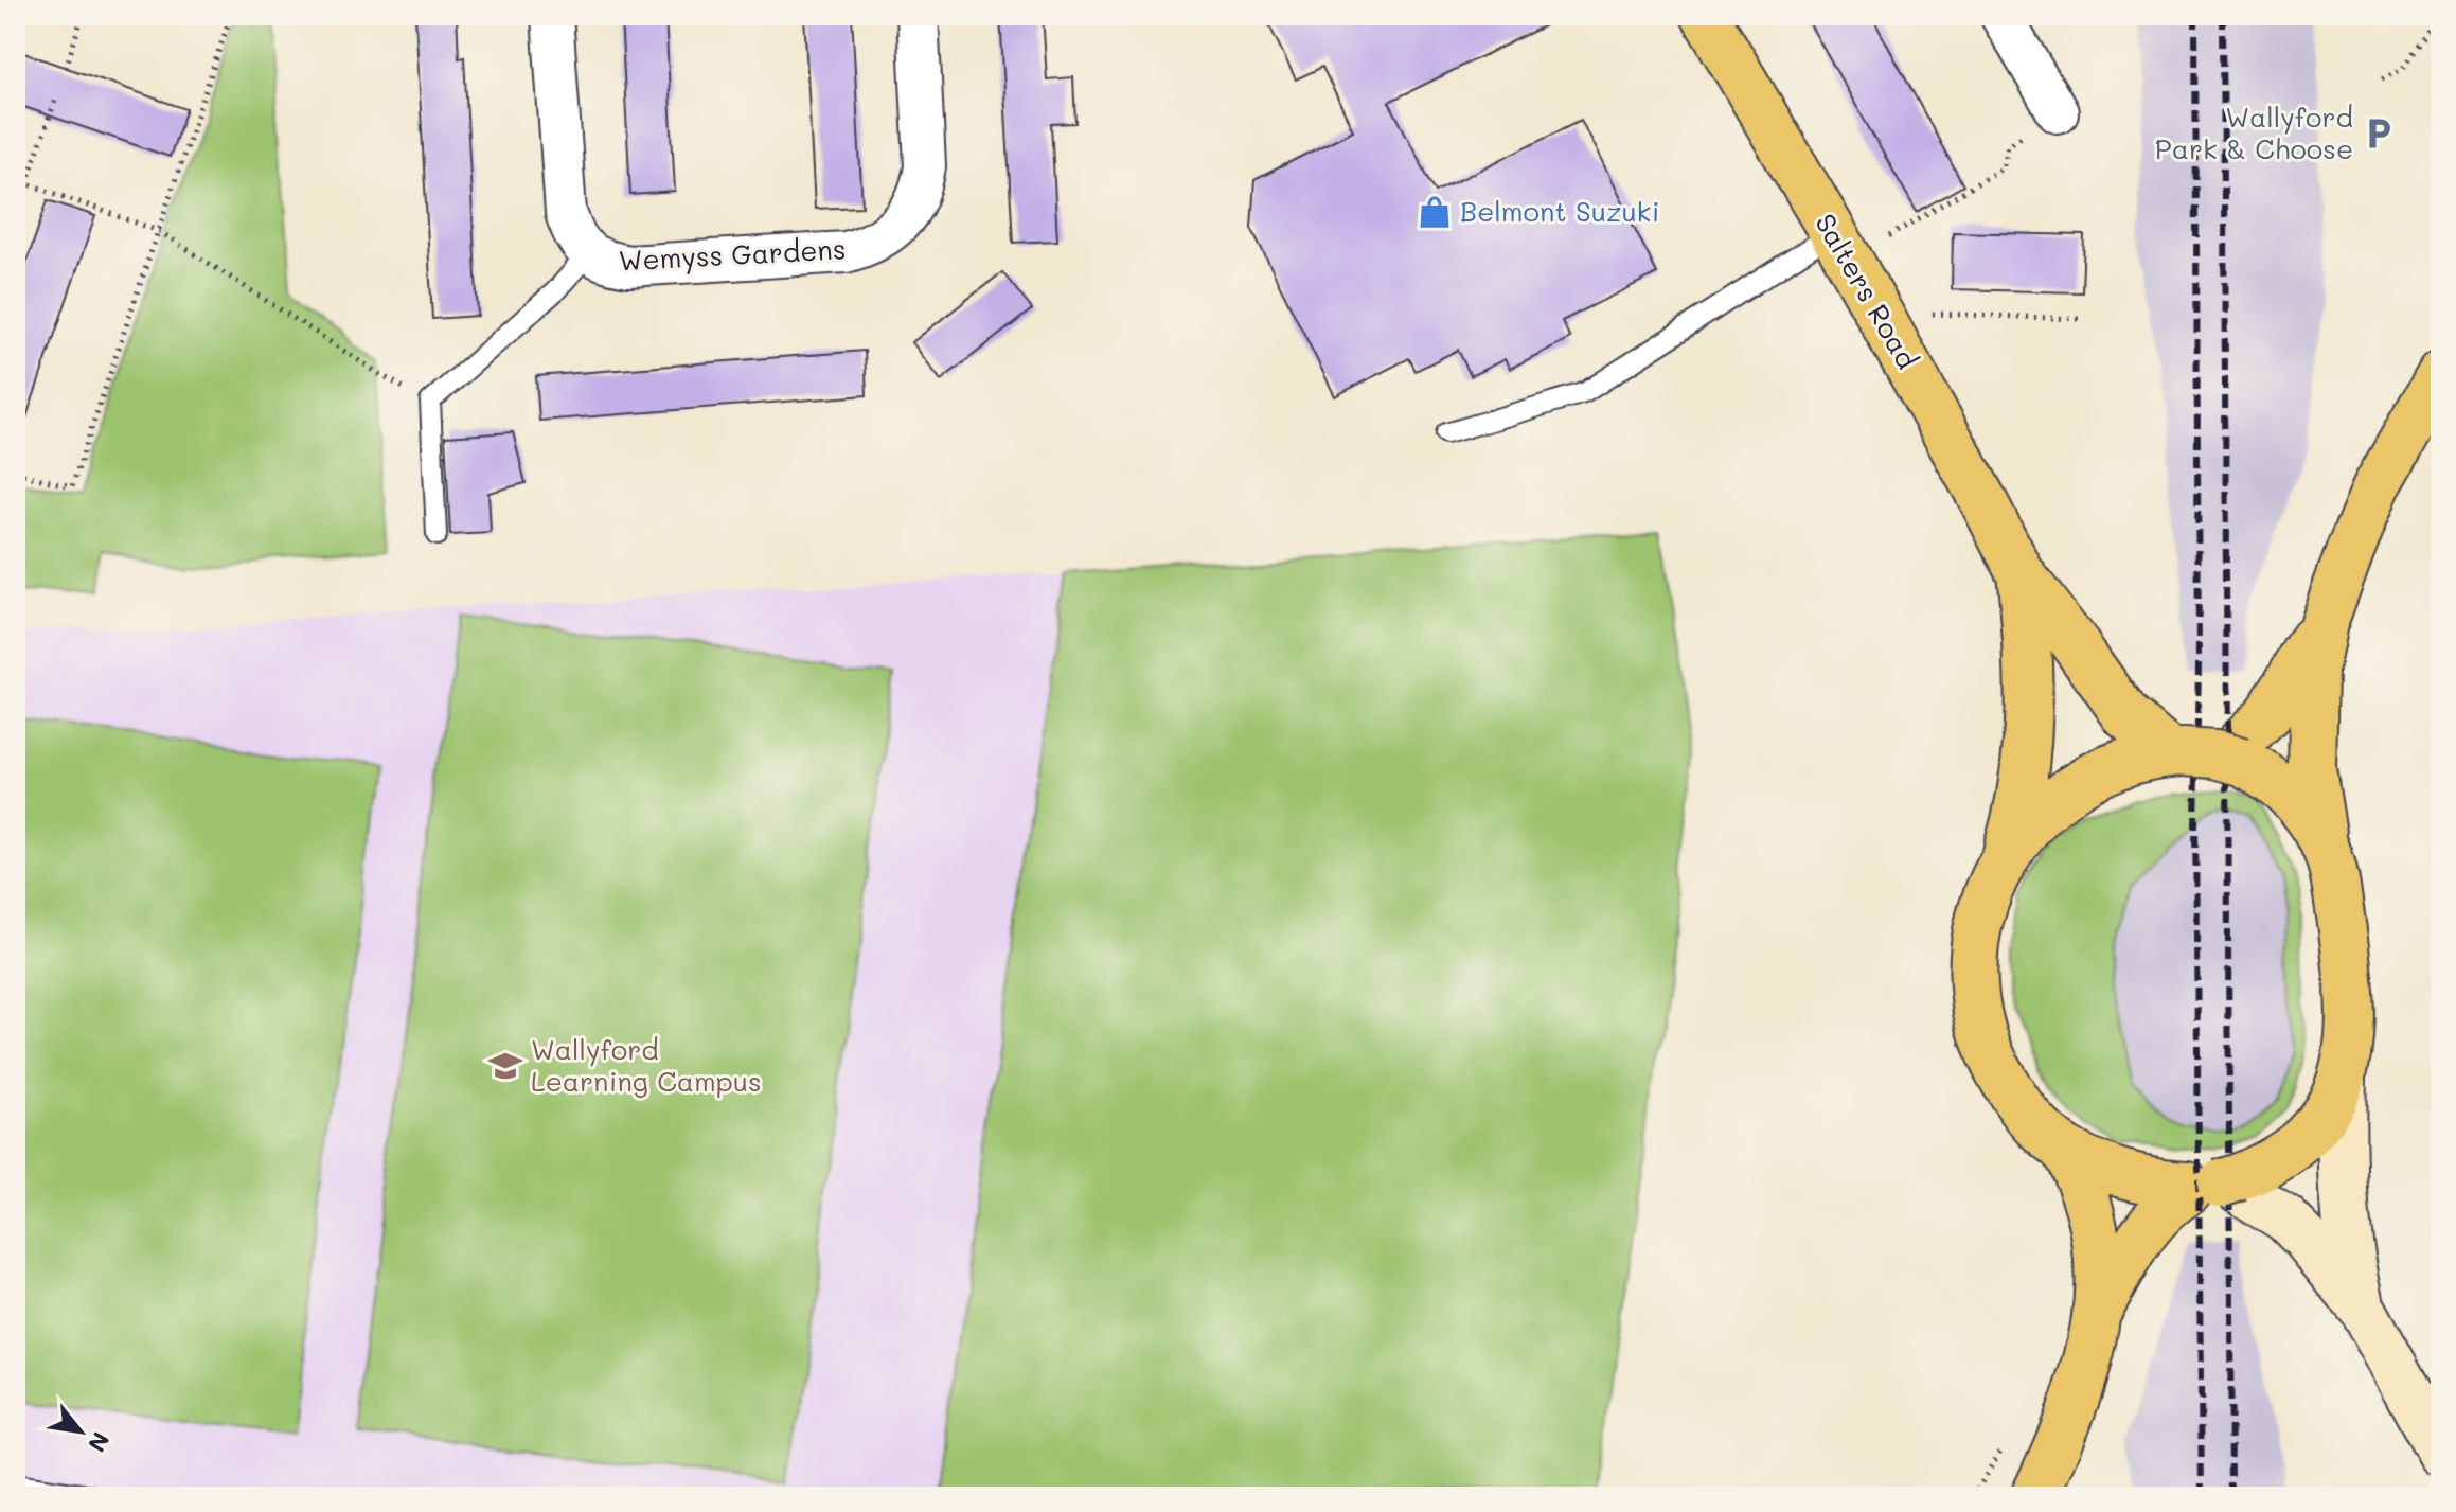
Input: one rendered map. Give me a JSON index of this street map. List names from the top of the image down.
{
  "streets": {
    "main road": ["Salters Road"],
    "street": ["Wemyss Gardens"]
  },
  "places": {
    "parking": ["Wallyford Park & Choose"],
    "shop": ["Belmont Suzuki"],
    "school or university": ["Wallyford Learning Campus"]
  },
  "north": "bottom right"
}
